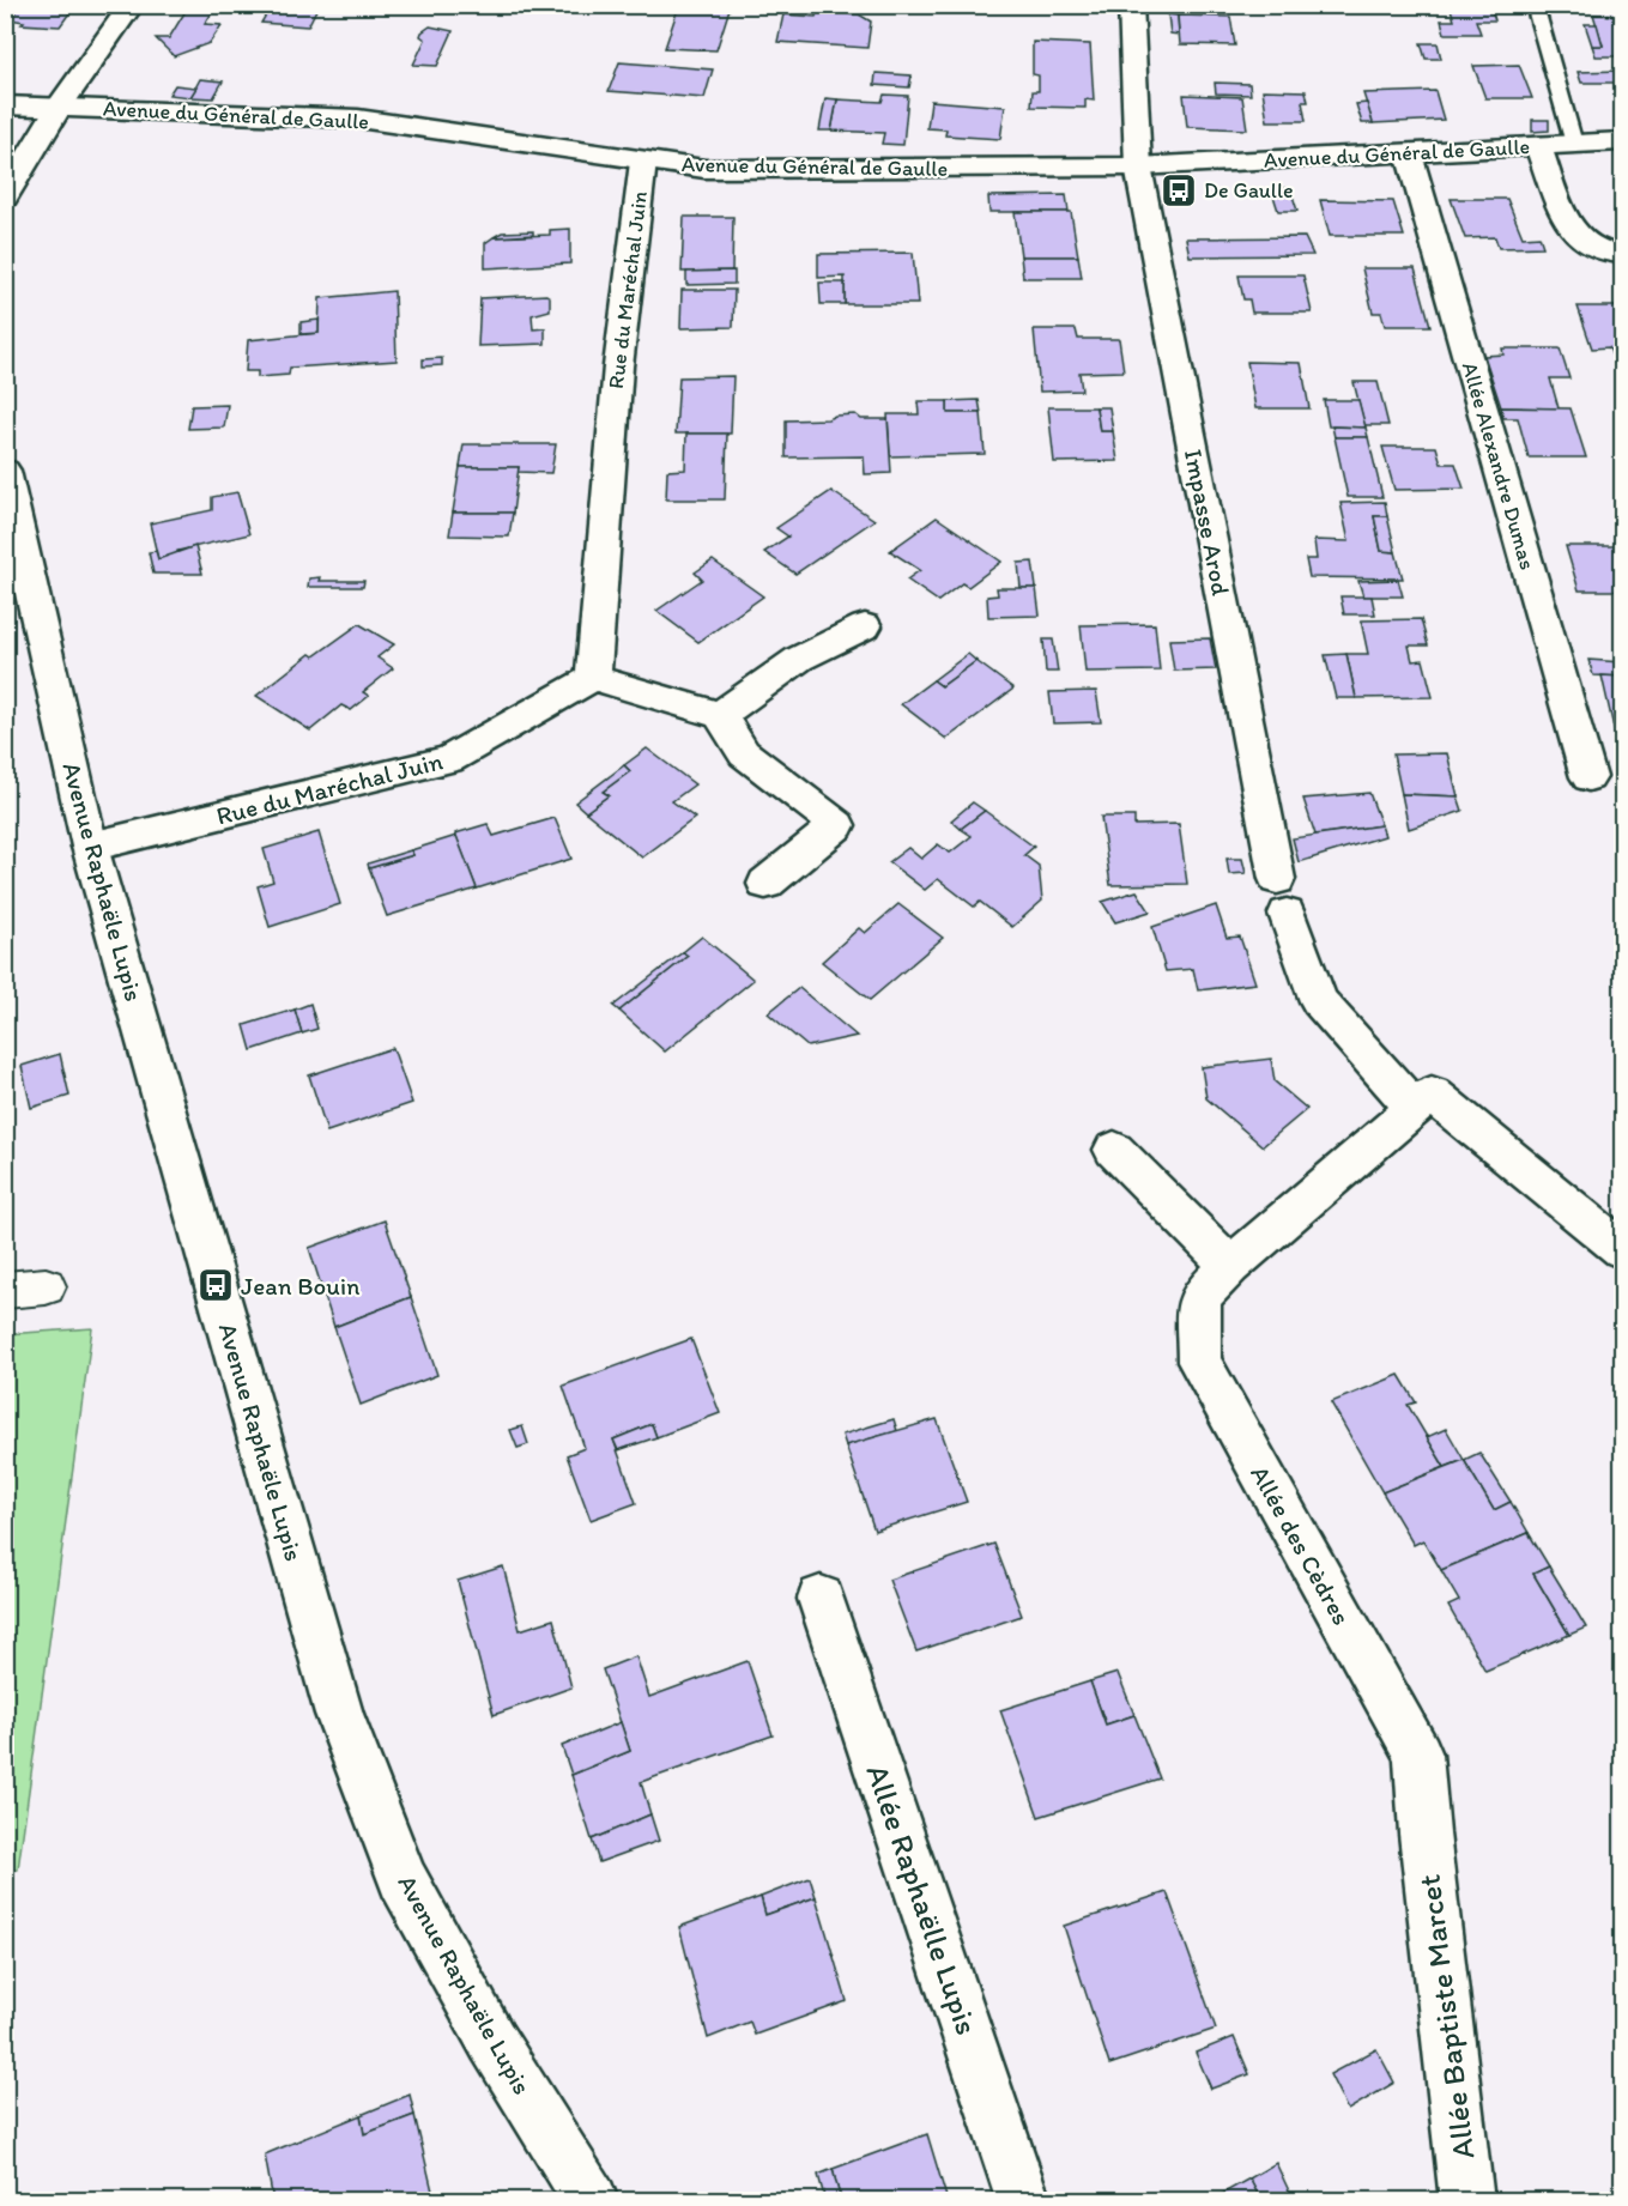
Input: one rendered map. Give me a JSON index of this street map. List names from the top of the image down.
{
  "streets": {
    "street": [
      "Avenue du Général de Gaulle",
      "Rue du Maréchal Juin",
      "Allée Alexandre Dumas",
      "Impasse Arod",
      "Avenue Raphaële Lupis",
      "Allée des Cèdres",
      "Allée Raphaëlle Lupis",
      "Allée Baptiste Marcet"
    ]
  },
  "crossings": [
    ["Avenue du Général de Gaulle", "Rue du Maréchal Juin"],
    ["Avenue du Général de Gaulle", "Allée Alexandre Dumas"],
    ["Avenue du Général de Gaulle", "Impasse Arod"],
    ["Rue du Maréchal Juin", "Avenue Raphaële Lupis"],
    ["Impasse Arod", "Allée des Cèdres"],
    ["Allée des Cèdres", "Allée Baptiste Marcet"]
  ],
  "places": {
    "bus stop": ["De Gaulle", "Jean Bouin"]
  }
}
